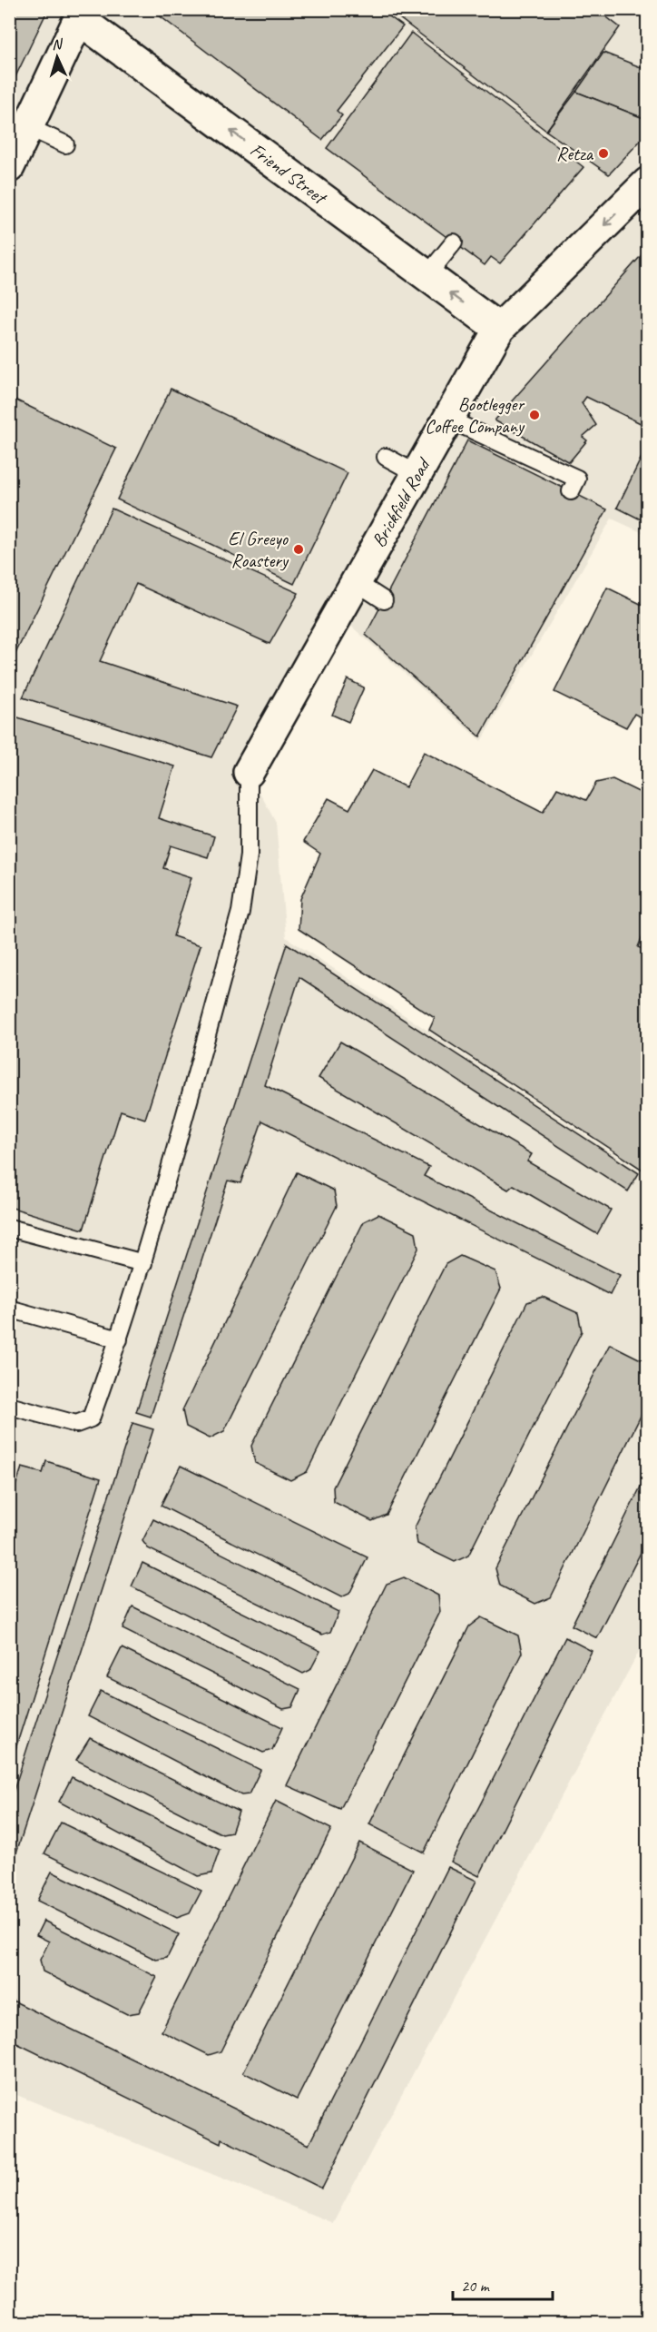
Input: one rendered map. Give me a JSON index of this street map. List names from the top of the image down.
{
  "streets": {
    "street": ["Friend Street", "Brickfield Road"]
  },
  "crossings": [
    ["Friend Street", "Brickfield Road"]
  ],
  "one_way": ["Friend Street"],
  "places": ["Retza", "Bootlegger Coffee Company", "El Greeyo Roastery"],
  "scale_bar": "20 m",
  "north": "top"
}
